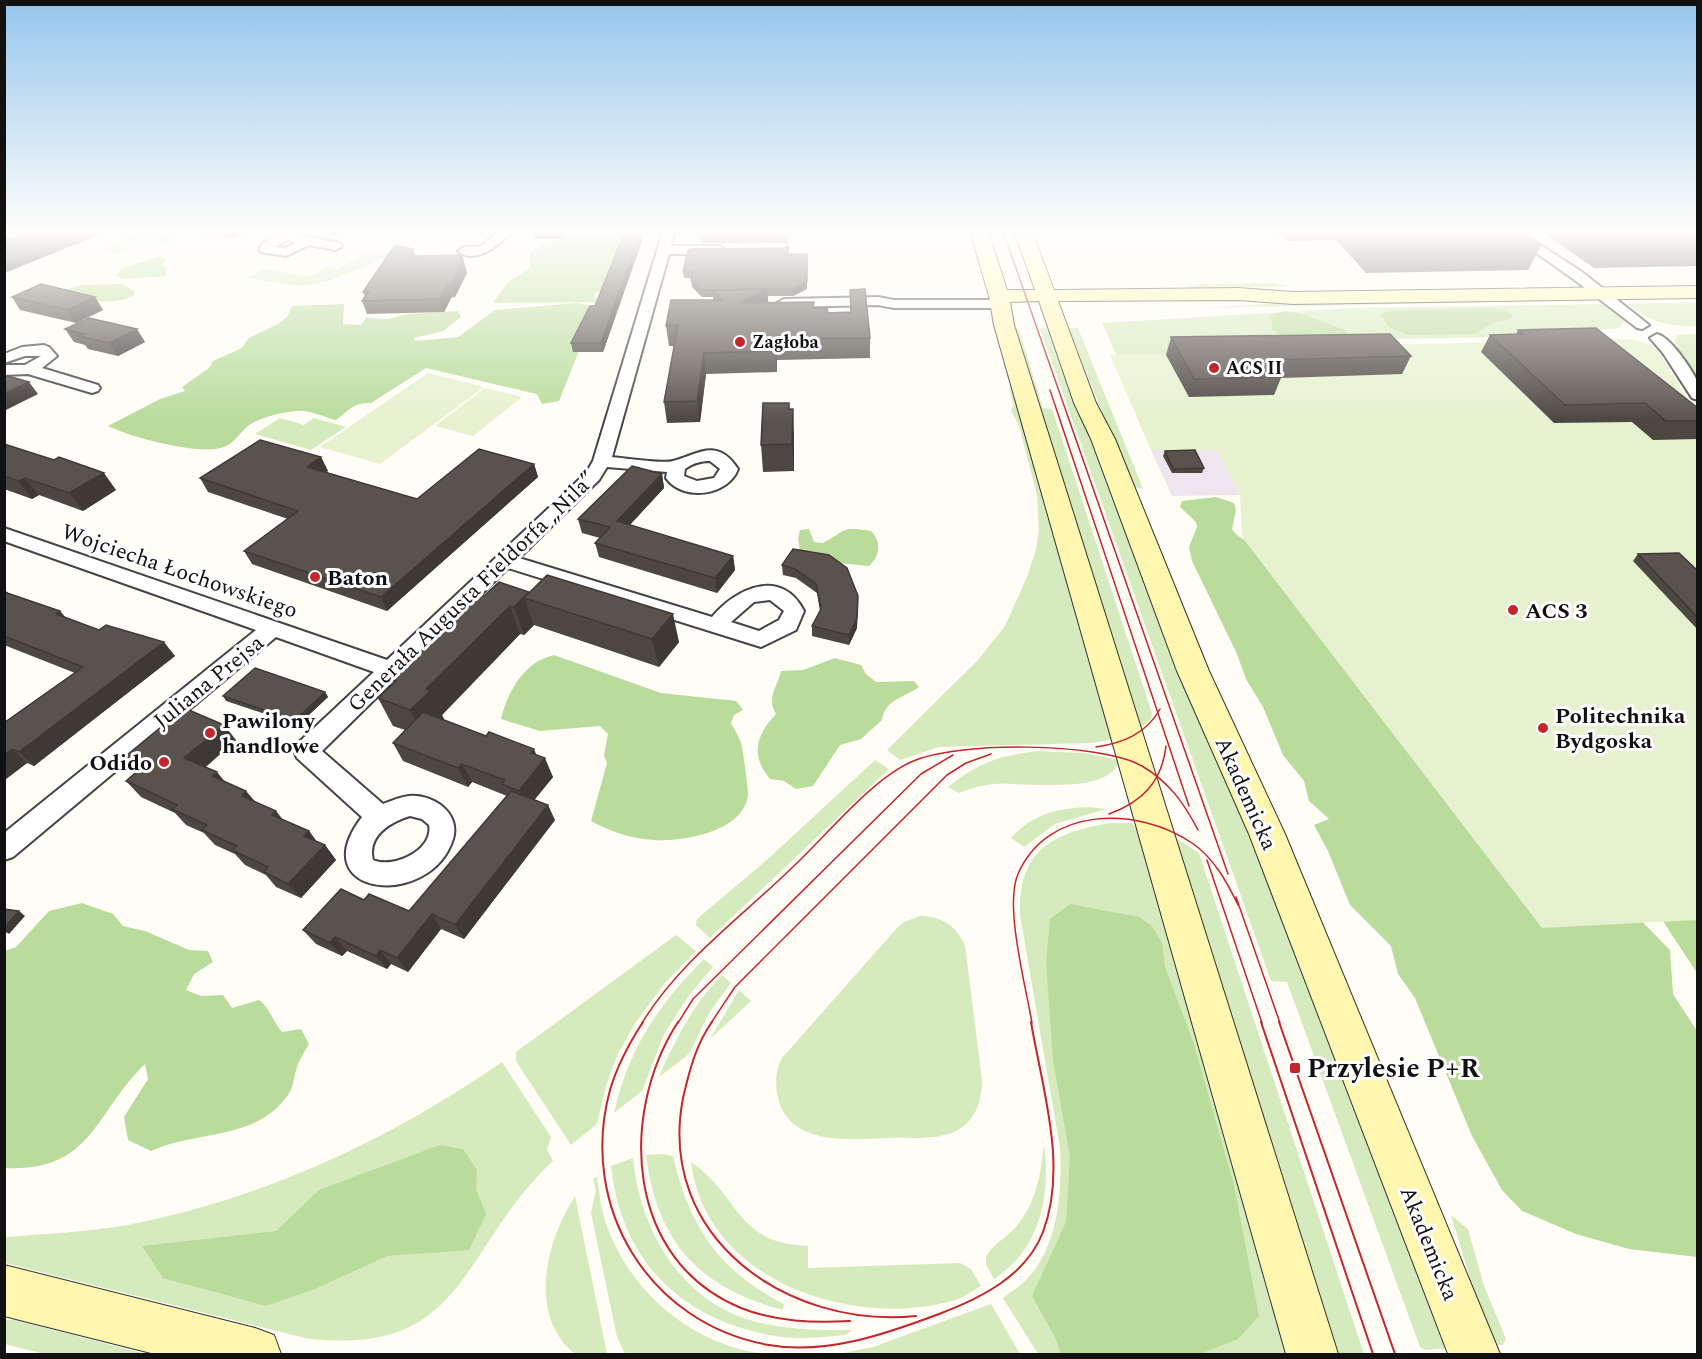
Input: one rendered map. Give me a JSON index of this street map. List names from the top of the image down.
{
  "streets": {
    "street": [
      "Wojciecha Łochowskiego",
      "Generała Augusta Fieldorfa „Nila”",
      "Juliana Prejsa",
      "Akademicka"
    ]
  },
  "crossings": [
    ["Wojciecha Łochowskiego", "Generała Augusta Fieldorfa „Nila”"],
    ["Wojciecha Łochowskiego", "Juliana Prejsa"]
  ],
  "places": {
    "other": [
      "Zagłoba",
      "ACS II",
      "Baton",
      "ACS 3",
      "Politechnika Bydgoska",
      "Pawilony handlowe",
      "Odido"
    ],
    "transit": ["Przylesie P+R"]
  }
}
